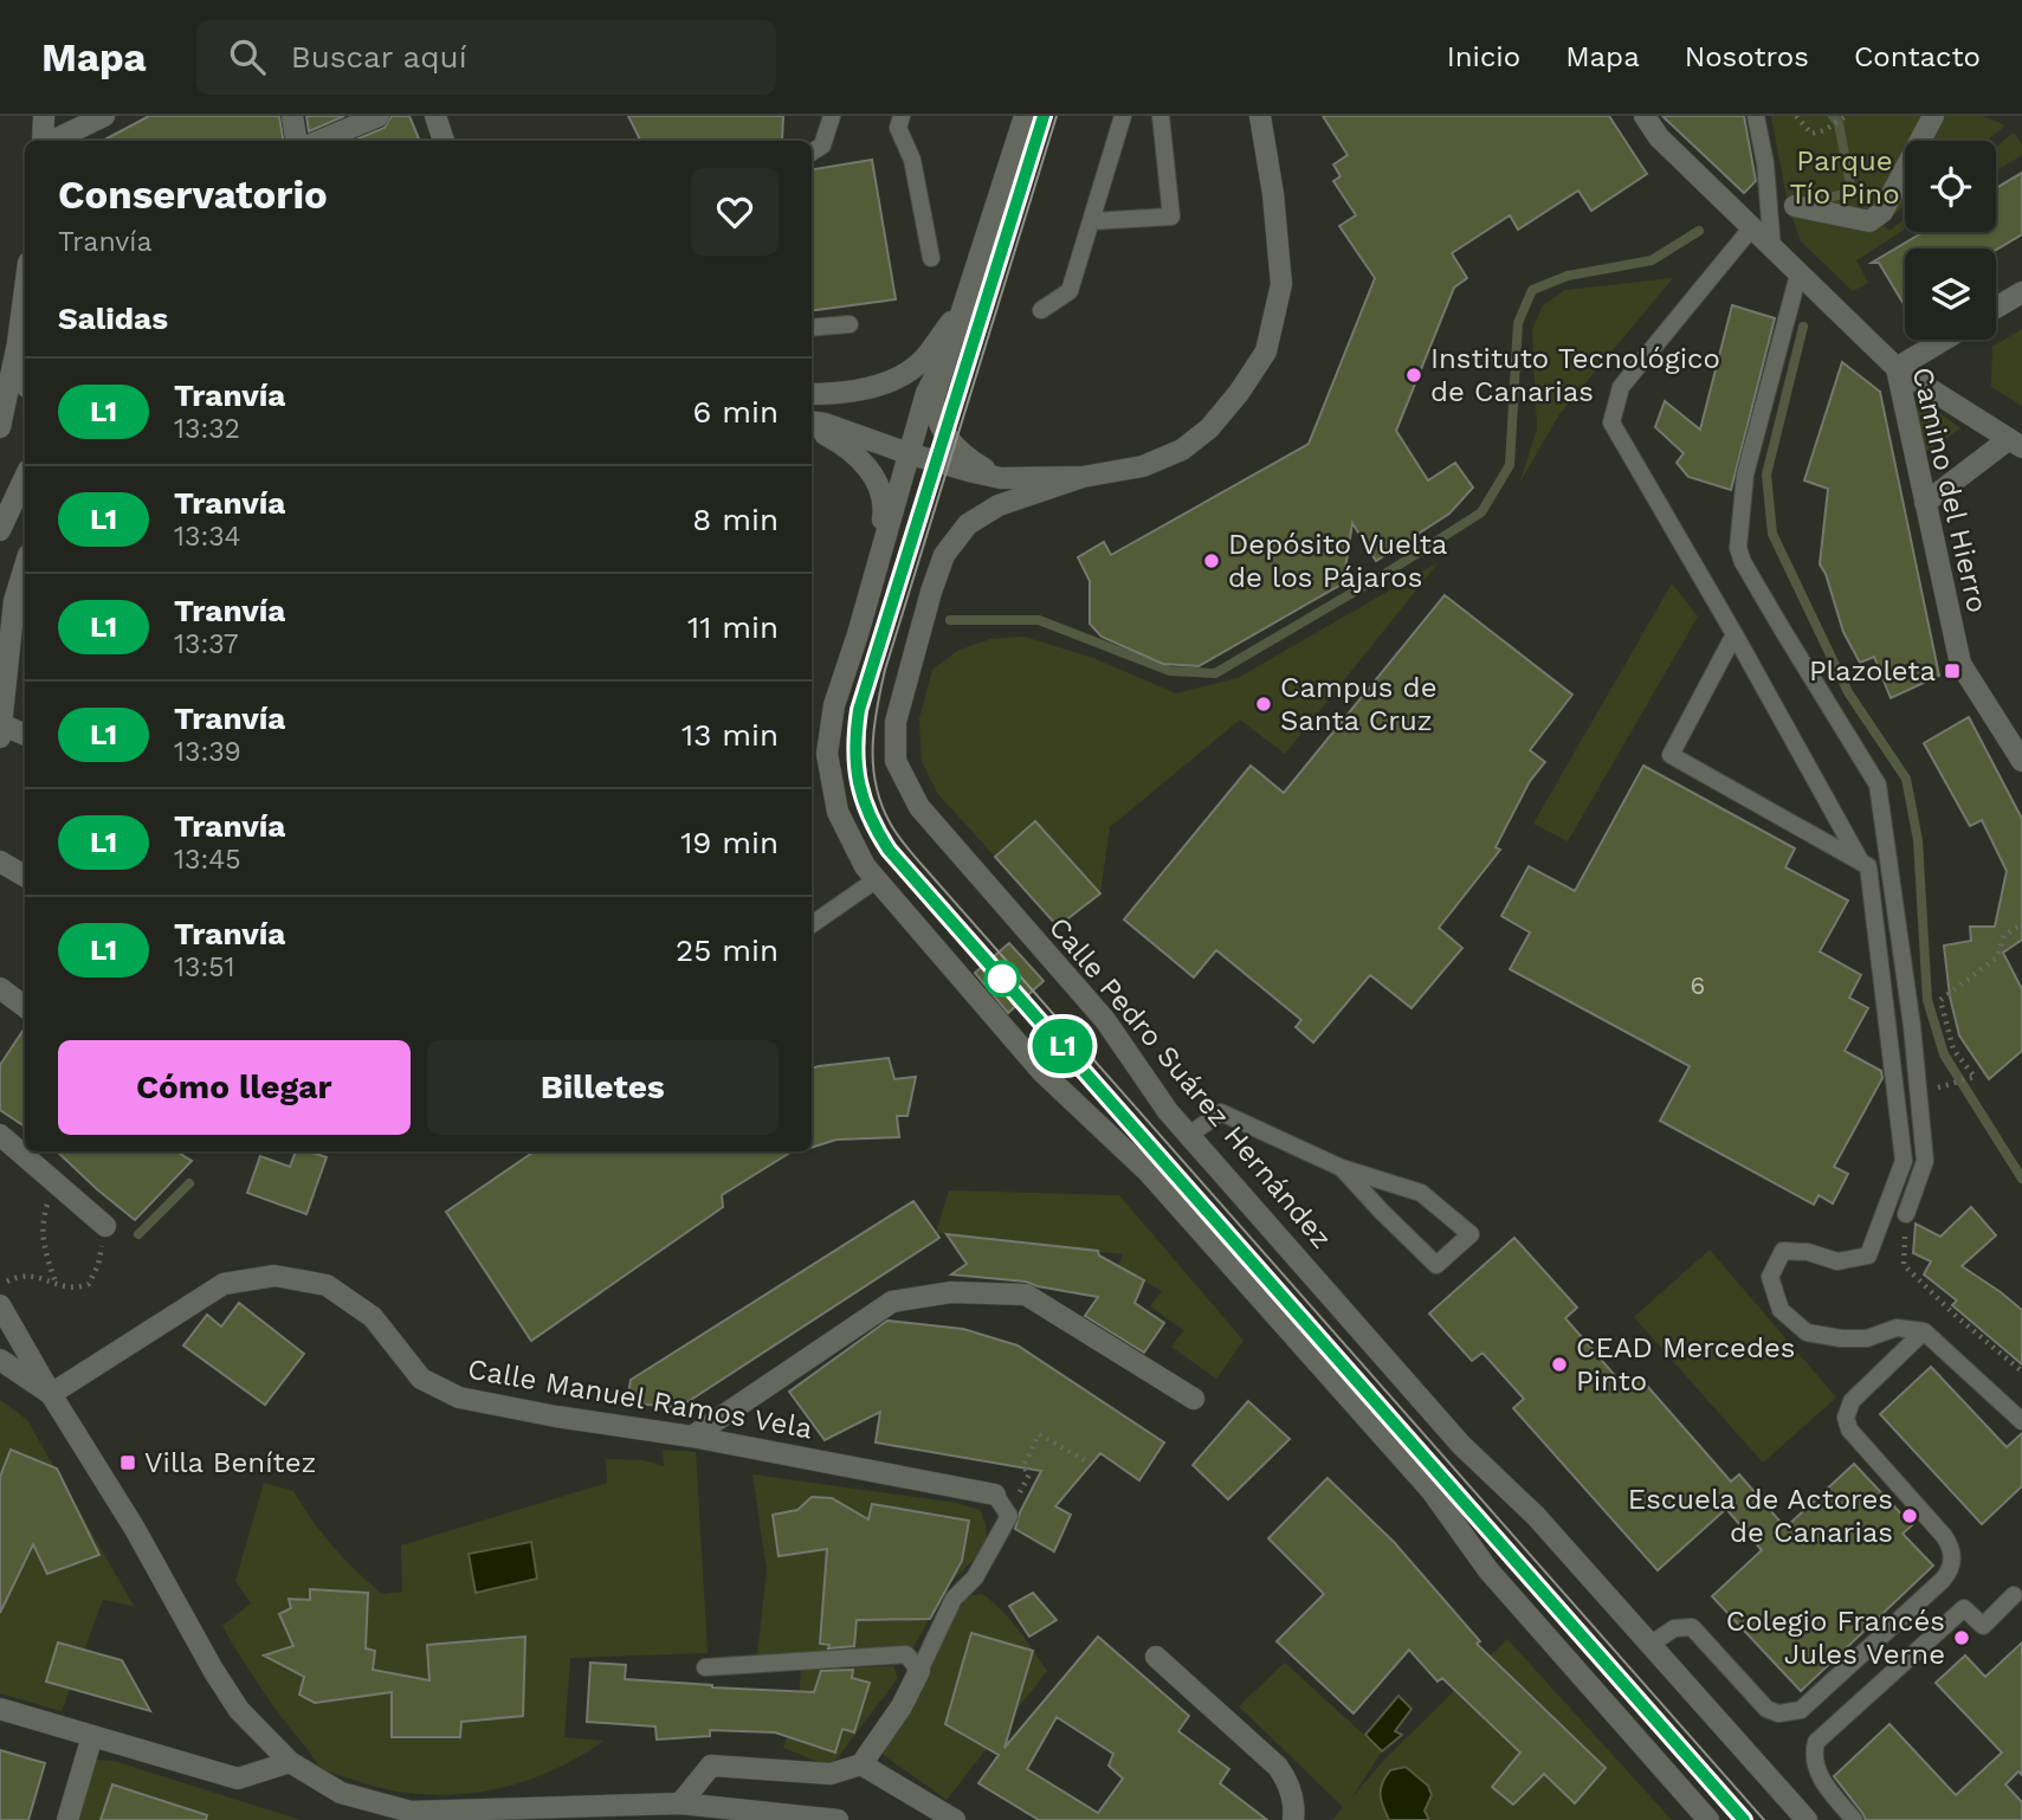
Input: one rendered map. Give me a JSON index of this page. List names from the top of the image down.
{
  "streets": {
    "street": ["Camino del Hierro", "Calle Pedro Suárez Hernández", "Calle Manuel Ramos Vela"]
  },
  "parks": ["Parque Tío Pino"],
  "places": {
    "other": [
      "Instituto Tecnológico de Canarias",
      "Depósito Vuelta de los Pájaros",
      "Campus de Santa Cruz",
      "CEAD Mercedes Pinto",
      "Escuela de Actores de Canarias",
      "Colegio Francés Jules Verne"
    ],
    "transit": ["Plazoleta", "Villa Benítez"]
  },
  "lines": ["tram line L1"],
  "house_numbers": ["6"],
  "page": {
    "header": "Mapa",
    "search": "Buscar aquí",
    "nav": [
      "Inicio",
      "Mapa",
      "Nosotros",
      "Contacto"
    ],
    "on_map": "L1",
    "heading": [
      ["Conservatorio", "Tranvía"],
      "Salidas"
    ],
    "list": [
      {
        "mark": "L1",
        "name": "Tranvía",
        "note": "13:32",
        "value": "6 min"
      },
      {
        "mark": "L1",
        "name": "Tranvía",
        "note": "13:34",
        "value": "8 min"
      },
      {
        "mark": "L1",
        "name": "Tranvía",
        "note": "13:37",
        "value": "11 min"
      },
      {
        "mark": "L1",
        "name": "Tranvía",
        "note": "13:39",
        "value": "13 min"
      },
      {
        "mark": "L1",
        "name": "Tranvía",
        "note": "13:45",
        "value": "19 min"
      },
      {
        "mark": "L1",
        "name": "Tranvía",
        "note": "13:51",
        "value": "25 min"
      }
    ],
    "buttons": ["Cómo llegar", "Billetes"]
  }
}
